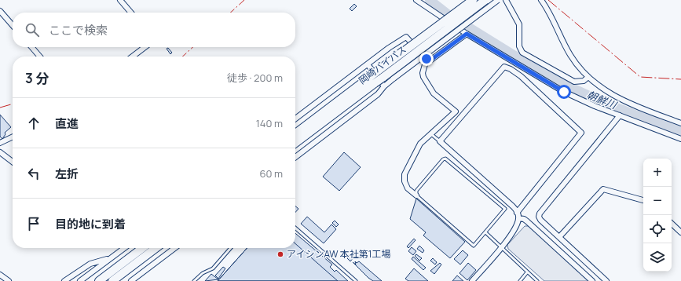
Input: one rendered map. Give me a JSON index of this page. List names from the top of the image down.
{
  "streets": {
    "highway": ["岡崎バイパス"]
  },
  "water": ["朝鮮川"],
  "places": ["アイシンAW 本社第1工場"],
  "page": {
    "search": "ここで検索",
    "heading": ["3 分", "徒歩 · 200 m"],
    "list": [
      ["直進", "140 m"],
      ["左折", "60 m"],
      "目的地に到着"
    ],
    "map_buttons": ["+", "−"]
  }
}
